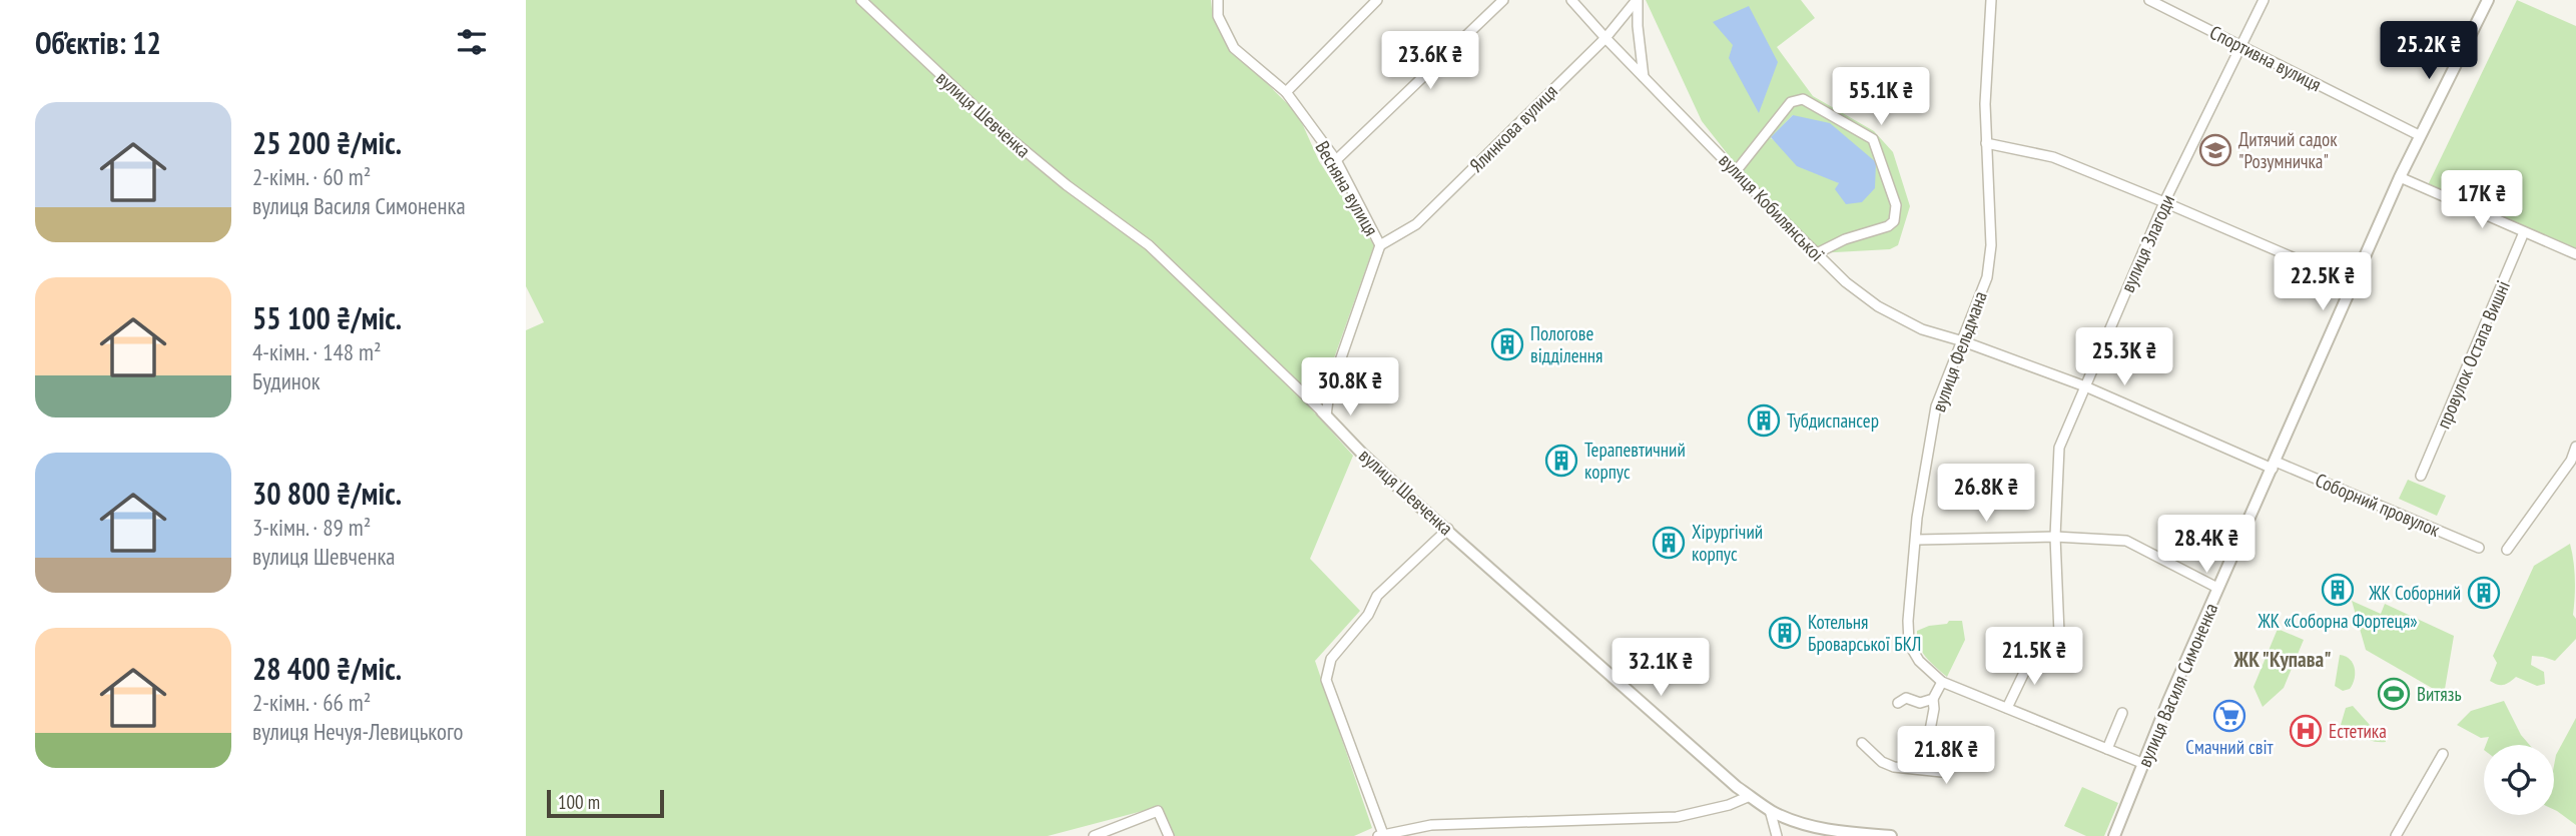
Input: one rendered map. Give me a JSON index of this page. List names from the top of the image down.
{
  "streets": {
    "street": [
      "Спортивна вулиця",
      "вулиця Шевченка",
      "Ялинкова вулиця",
      "Весняна вулиця",
      "вулиця Кобилянської",
      "вулиця Злагоди",
      "вулиця Фельдмана",
      "провулок Остапа Вишні",
      "Соборний провулок",
      "вулиця Василя Симоненка"
    ]
  },
  "crossings": [
    ["Спортивна вулиця", "вулиця Злагоди"],
    ["Спортивна вулиця", "вулиця Василя Симоненка"],
    ["Ялинкова вулиця", "Весняна вулиця"],
    ["Ялинкова вулиця", "вулиця Кобилянської"],
    ["вулиця Кобилянської", "вулиця Злагоди"],
    ["вулиця Кобилянської", "вулиця Фельдмана"],
    ["вулиця Кобилянської", "Соборний провулок"],
    ["вулиця Злагоди", "Соборний провулок"],
    ["вулиця Фельдмана", "вулиця Василя Симоненка"],
    ["Соборний провулок", "вулиця Василя Симоненка"]
  ],
  "districts": ["ЖК \"Купава\""],
  "places": {
    "school or university": ["Дитячий садок \"Розумничка\""],
    "building": [
      "Пологове відділення",
      "Тубдиспансер",
      "Терапевтичний корпус",
      "Хірургічий корпус",
      "ЖК «Соборна Фортеця»",
      "ЖК Соборний",
      "Котельня Броварської БКЛ"
    ],
    "sports": ["Витязь"],
    "supermarket": ["Смачний світ"],
    "hospital": ["Естетика"]
  },
  "scale_bar": "100 m",
  "page": {
    "heading": "Об’єктів: 12",
    "price": [
      "25.2K ₴",
      "23.6K ₴",
      "55.1K ₴",
      "17K ₴",
      "22.5K ₴",
      "25.3K ₴",
      "30.8K ₴",
      "26.8K ₴",
      "28.4K ₴",
      "21.5K ₴",
      "32.1K ₴",
      "21.8K ₴"
    ],
    "list": [
      {
        "name": "25 200 ₴/міс.",
        "note": "2-кімн. · 60 m² · вулиця Василя Симоненка"
      },
      {
        "name": "55 100 ₴/міс.",
        "note": "4-кімн. · 148 m² · Будинок"
      },
      {
        "name": "30 800 ₴/міс.",
        "note": "3-кімн. · 89 m² · вулиця Шевченка"
      },
      {
        "name": "28 400 ₴/міс.",
        "note": "2-кімн. · 66 m² · вулиця Нечуя-Левицького"
      }
    ],
    "scale": "100 m"
  }
}
